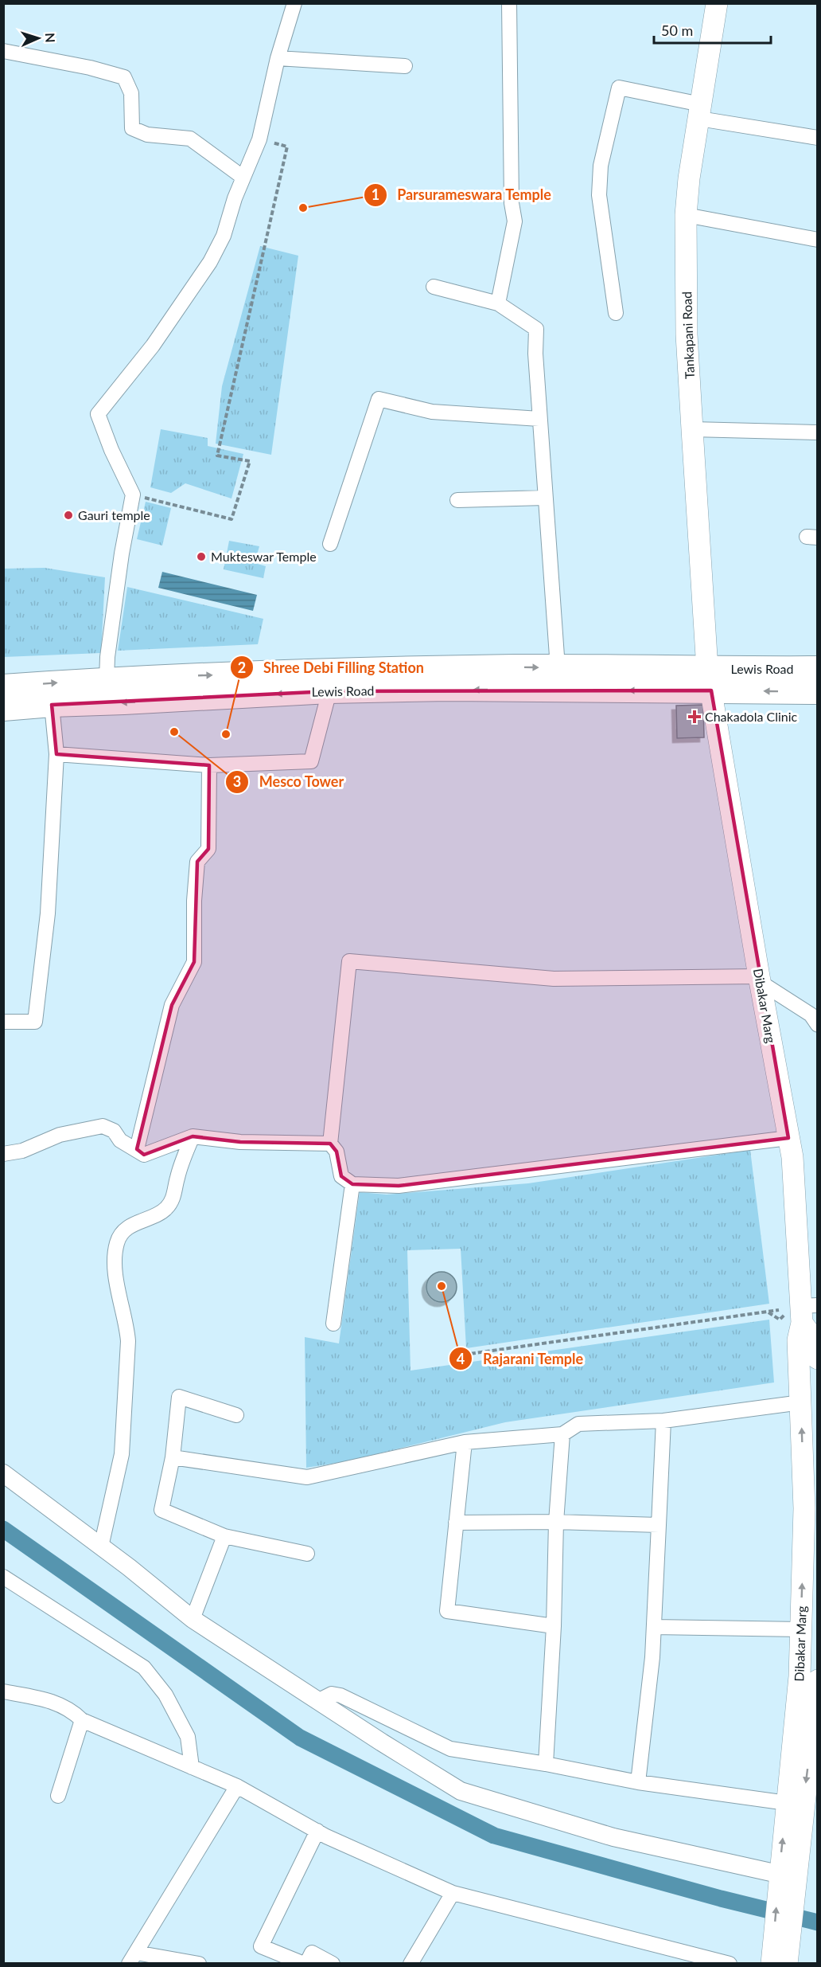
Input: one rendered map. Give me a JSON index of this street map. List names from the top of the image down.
{
  "streets": {
    "main road": ["Tankapani Road", "Lewis Road", "Dibakar Marg"]
  },
  "crossings": [
    ["Tankapani Road", "Lewis Road"],
    ["Tankapani Road", "Dibakar Marg"],
    ["Lewis Road", "Dibakar Marg"]
  ],
  "places": {
    "other": [
      "Parsurameswara Temple",
      "Gauri temple",
      "Mukteswar Temple",
      "Mesco Tower",
      "Shree Debi Filling Station",
      "Rajarani Temple"
    ],
    "health": ["Chakadola Clinic"]
  },
  "scale_bar": "50 m",
  "north": "right"
}
